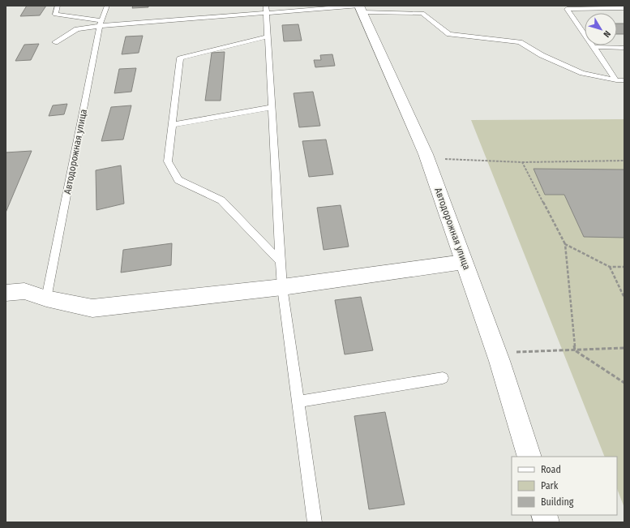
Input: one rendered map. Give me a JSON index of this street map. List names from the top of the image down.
{
  "streets": {
    "main road": ["Автодорожная улица"]
  },
  "legend": ["Road", "Park", "Building"],
  "north": "bottom right"
}
